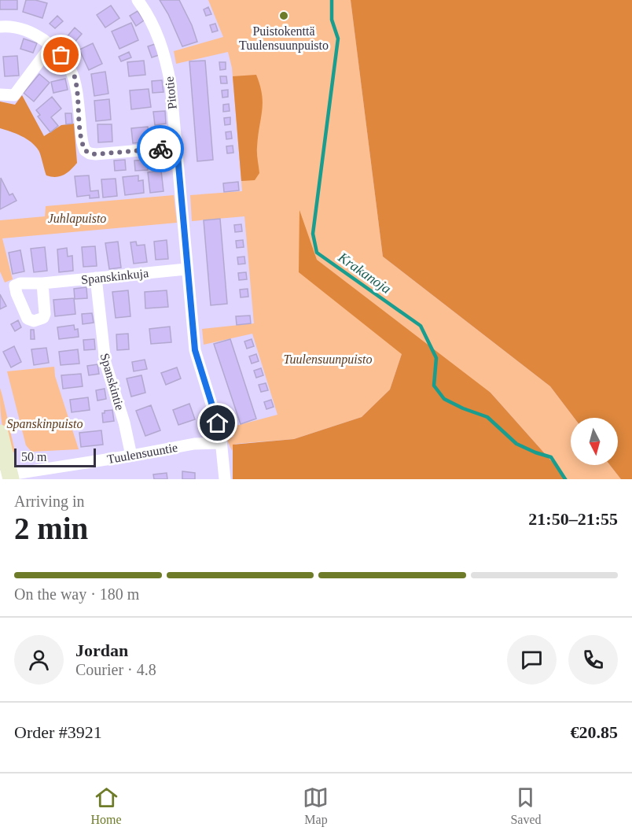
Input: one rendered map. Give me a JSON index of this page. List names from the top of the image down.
{
  "streets": {
    "street": [
      "Pitotie",
      "Spanskinkuja",
      "Spanskintie",
      "Tuulensuuntie"
    ]
  },
  "crossings": [
    ["Pitotie", "Spanskinkuja"],
    ["Pitotie", "Tuulensuuntie"],
    ["Spanskinkuja", "Spanskintie"],
    ["Spanskintie", "Tuulensuuntie"]
  ],
  "water": ["Krakanoja"],
  "parks": ["Juhlapuisto", "Tuulensuunpuisto", "Spanskinpuisto"],
  "places": ["Puistokenttä Tuulensuunpuisto"],
  "scale_bar": "50 m",
  "north": "bottom",
  "page": {
    "scale": "50 m",
    "heading": ["2 min", "Arriving in", "21:50–21:55"],
    "panel": [
      "Jordan",
      "Courier · 4.8",
      "Order #3921",
      "€20.85"
    ],
    "bar": "On the way · 180 m",
    "tabs": ["Home", "Map", "Saved"]
  }
}
